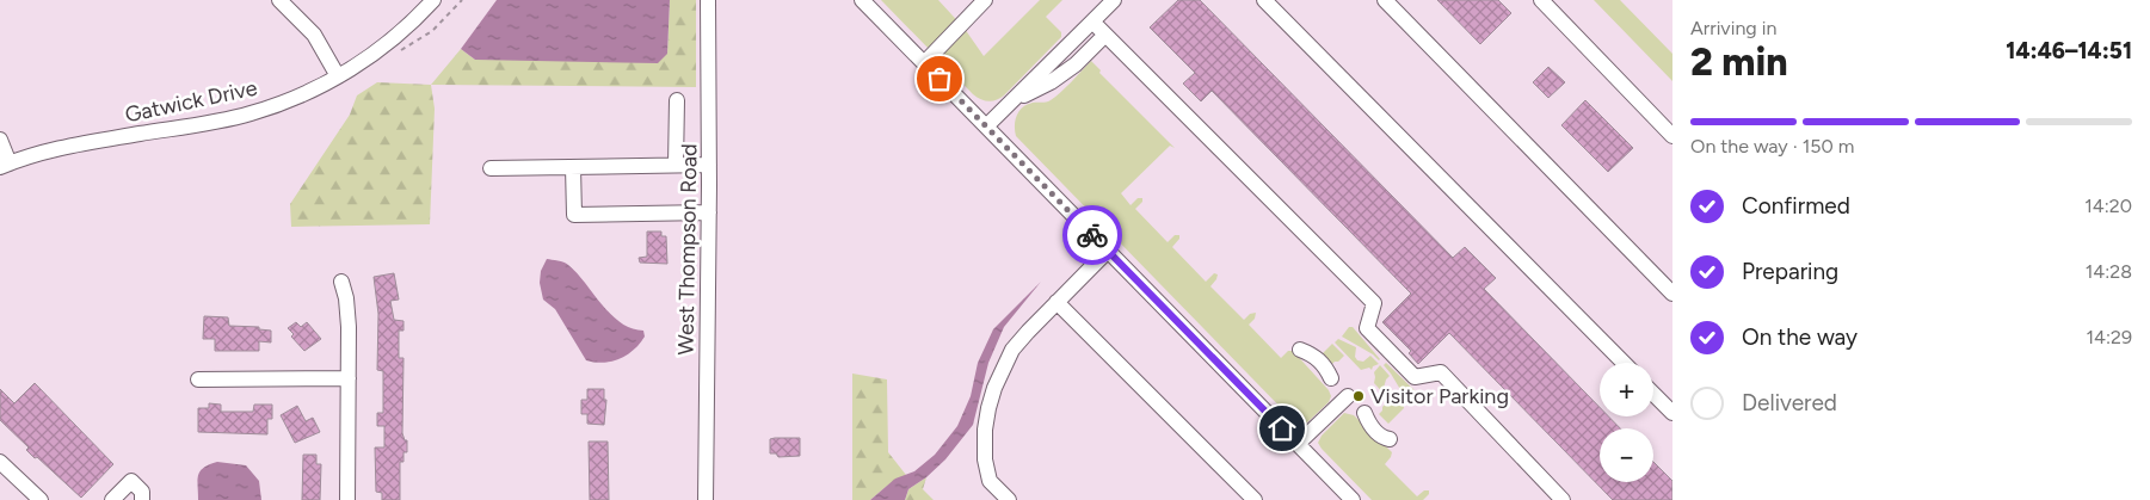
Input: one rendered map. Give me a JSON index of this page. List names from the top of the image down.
{
  "streets": {
    "street": ["Gatwick Drive", "West Thompson Road"]
  },
  "places": ["Visitor Parking"],
  "page": {
    "heading": ["2 min", "Arriving in", "14:46–14:51"],
    "bar": "On the way · 150 m",
    "list": [
      ["Confirmed", "14:20"],
      ["Preparing", "14:28"],
      ["On the way", "14:29"],
      "Delivered"
    ],
    "map_buttons": ["+", "−"]
  }
}
